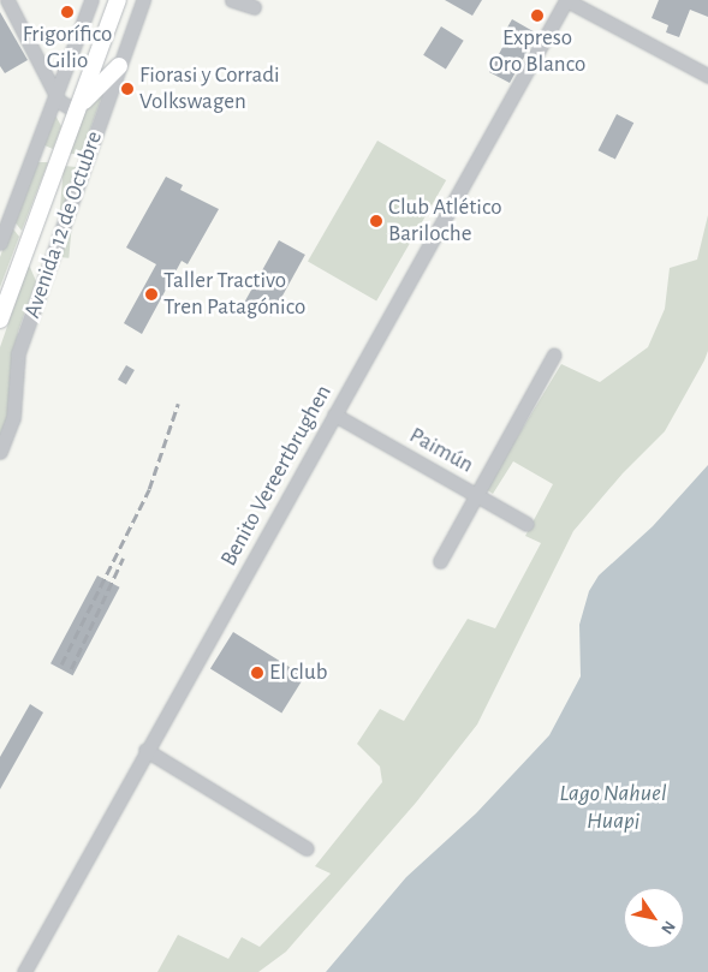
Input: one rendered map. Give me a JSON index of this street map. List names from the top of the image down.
{
  "streets": {
    "main road": ["Avenida 12 de Octubre"],
    "street": ["Paimún", "Benito Vereertbrughen"]
  },
  "crossings": [
    ["Paimún", "Benito Vereertbrughen"]
  ],
  "water": ["Lago Nahuel Huapi"],
  "places": [
    "Frigorífico Gilio",
    "Expreso Oro Blanco",
    "Fiorasi y Corradi Volkswagen",
    "Club Atlético Bariloche",
    "Taller Tractivo Tren Patagónico",
    "El club"
  ],
  "north": "bottom right"
}
